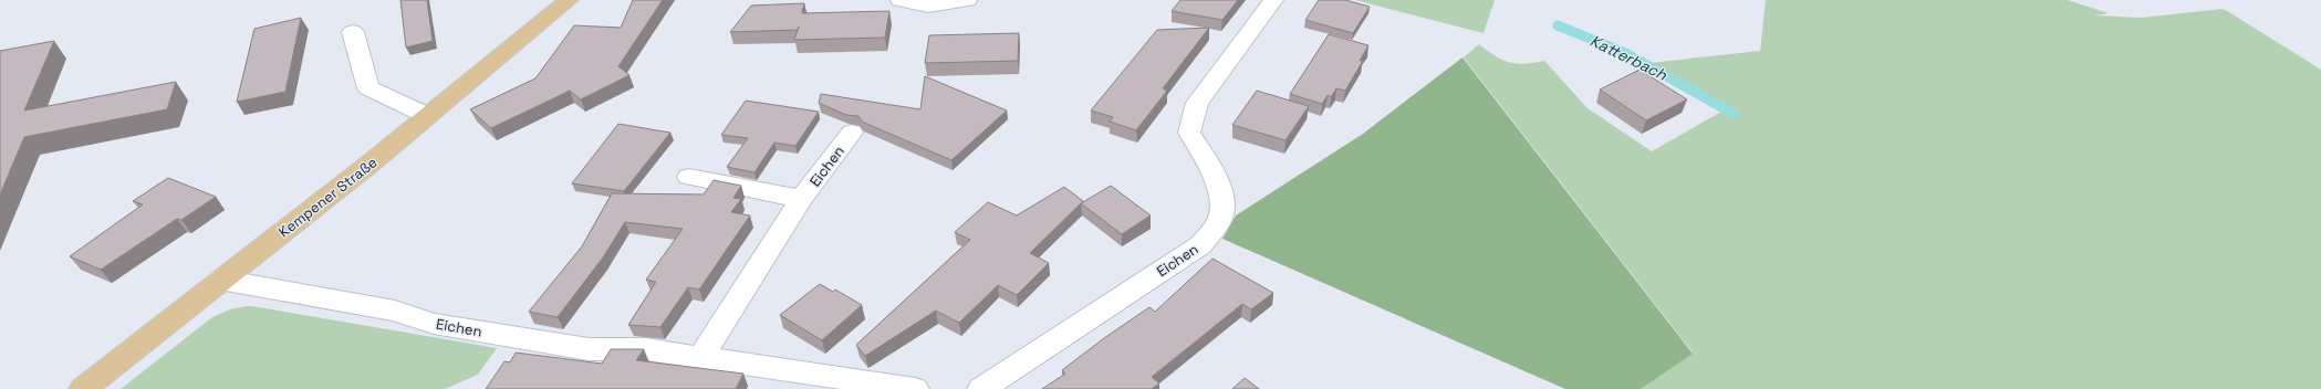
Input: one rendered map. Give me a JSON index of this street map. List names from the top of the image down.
{
  "streets": {
    "main road": ["Kempener Straße"],
    "street": ["Eichen"]
  },
  "crossings": [
    ["Eichen", "Kempener Straße"]
  ],
  "water": ["Katterbach"]
}
